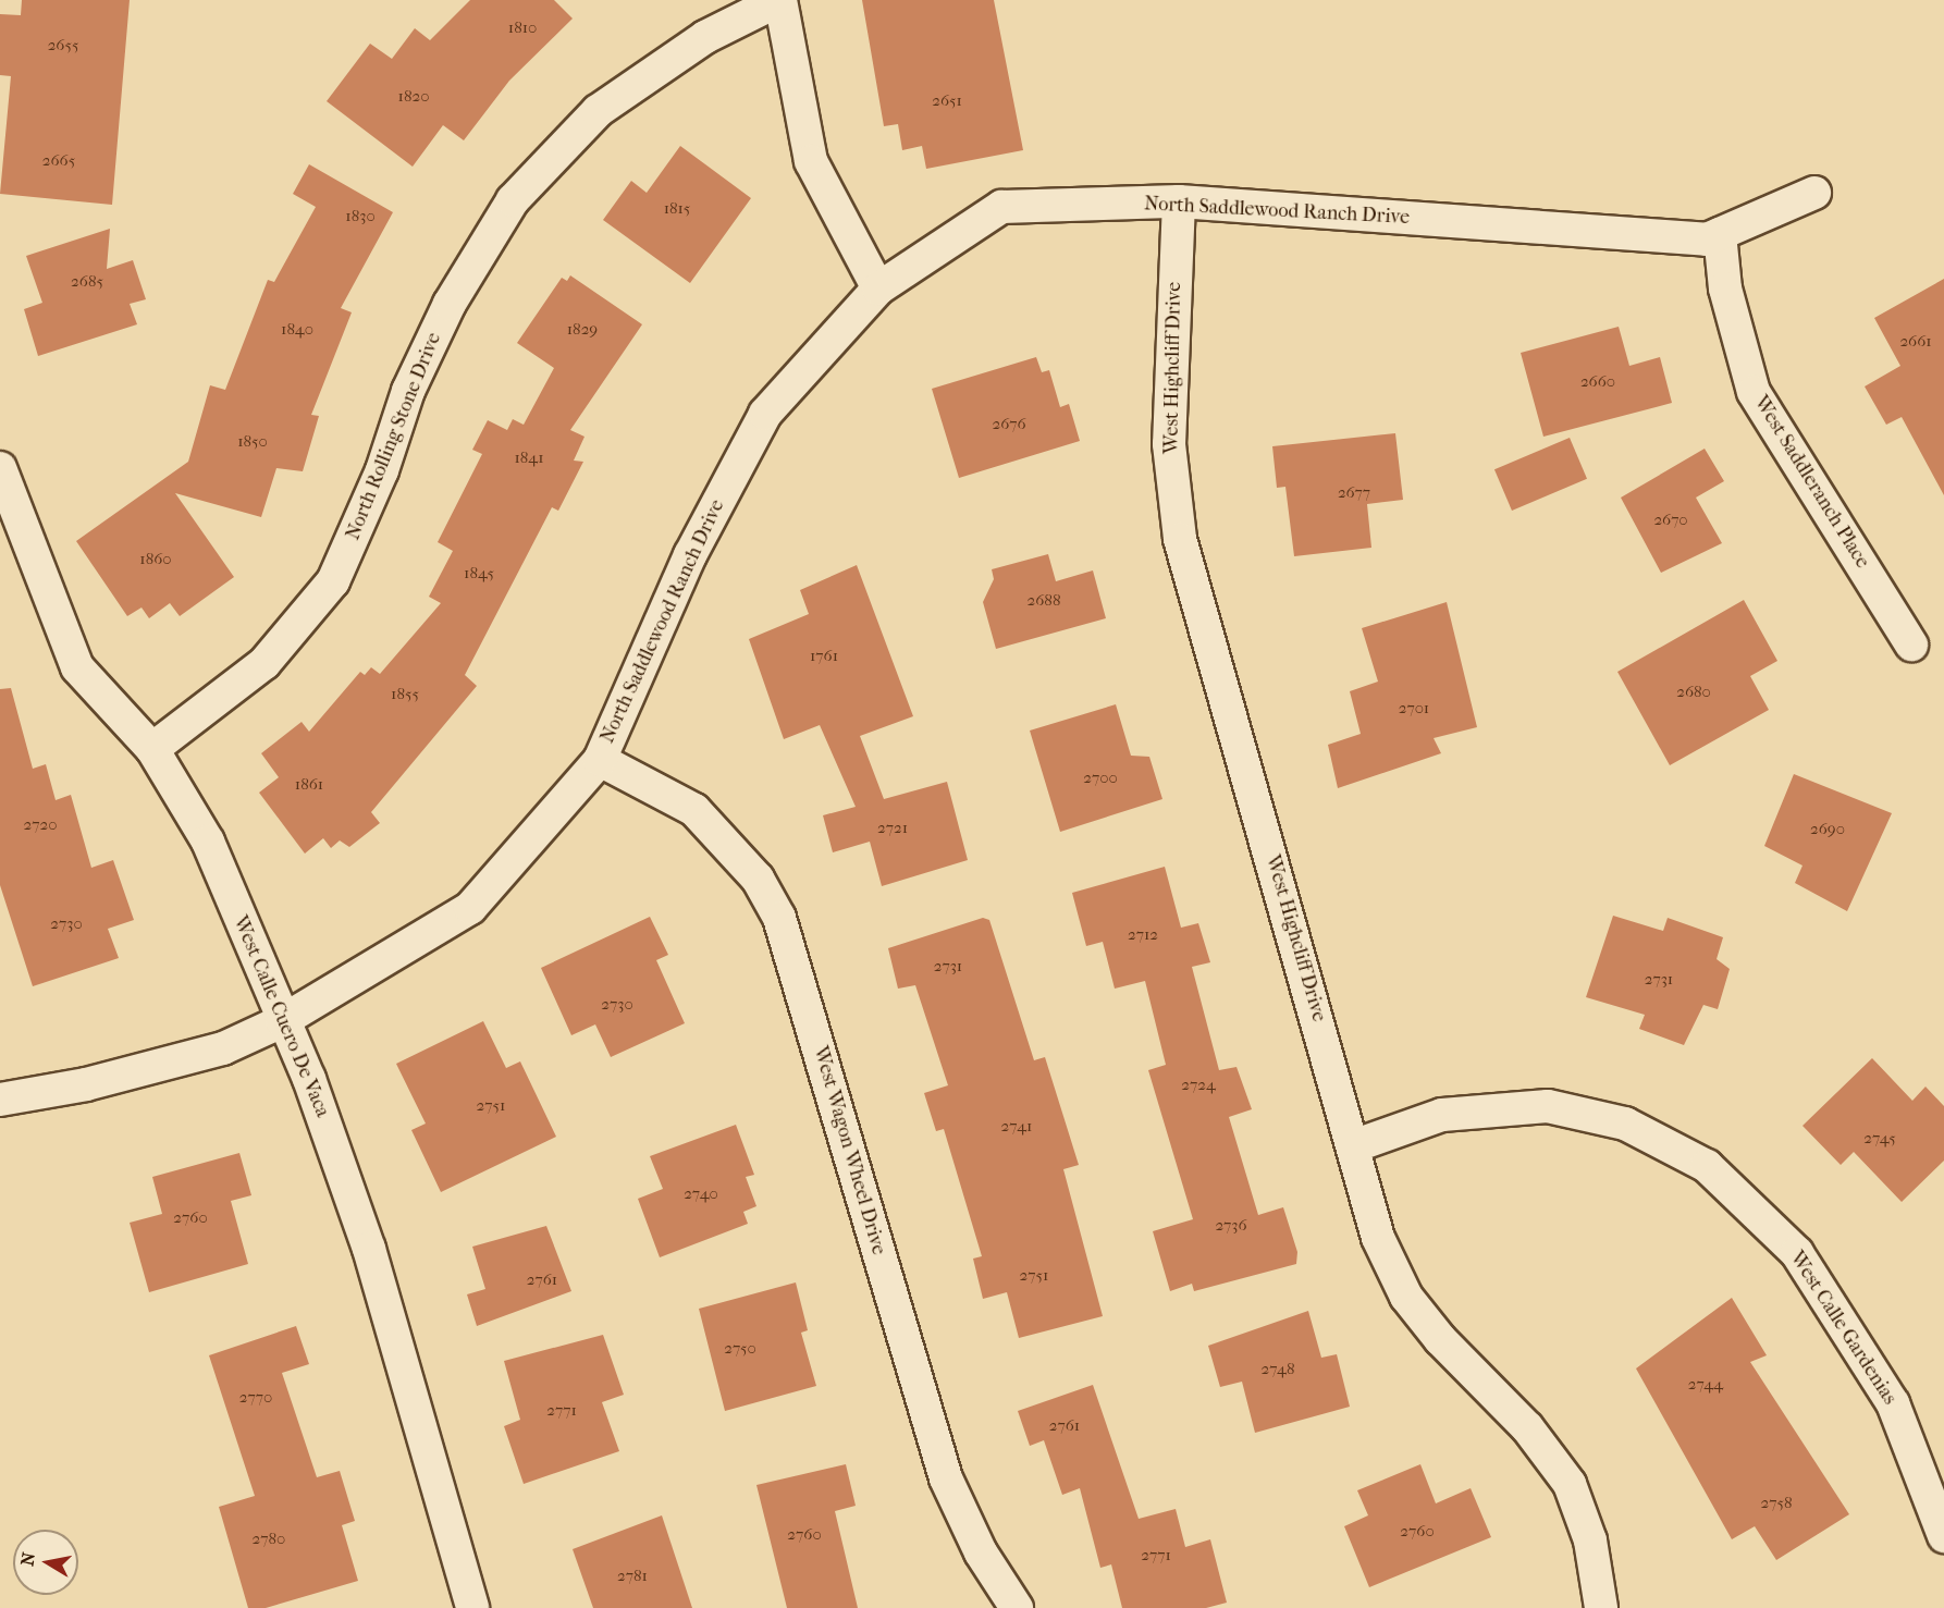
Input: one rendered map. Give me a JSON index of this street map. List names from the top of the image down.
{
  "streets": {
    "street": [
      "North Saddlewood Ranch Drive",
      "West Highcliff Drive",
      "North Rolling Stone Drive",
      "West Saddleranch Place",
      "West Calle Cuero De Vaca",
      "West Wagon Wheel Drive",
      "West Calle Gardenias"
    ]
  },
  "crossings": [
    ["North Saddlewood Ranch Drive", "West Highcliff Drive"],
    ["North Saddlewood Ranch Drive", "West Saddleranch Place"],
    ["North Saddlewood Ranch Drive", "West Calle Cuero De Vaca"],
    ["North Saddlewood Ranch Drive", "West Wagon Wheel Drive"],
    ["West Highcliff Drive", "West Calle Gardenias"],
    ["North Rolling Stone Drive", "West Calle Cuero De Vaca"]
  ],
  "house_numbers": [
    "1810",
    "2655",
    "1820",
    "2651",
    "2665",
    "1815",
    "1830",
    "2685",
    "1840",
    "1829",
    "2661",
    "2660",
    "2676",
    "1850",
    "1841",
    "2677",
    "2670",
    "1860",
    "1845",
    "2688",
    "1761",
    "2680",
    "1855",
    "2701",
    "2700",
    "1861",
    "2720",
    "2721",
    "2690",
    "2730",
    "2712",
    "2731",
    "2731",
    "2730",
    "2724",
    "2751",
    "2741",
    "2745",
    "2740",
    "2760",
    "2736",
    "2751",
    "2761",
    "2750",
    "2748",
    "2744",
    "2770",
    "2771",
    "2761",
    "2758",
    "2760",
    "2760",
    "2780",
    "2771",
    "2781"
  ],
  "north": "left"
}
